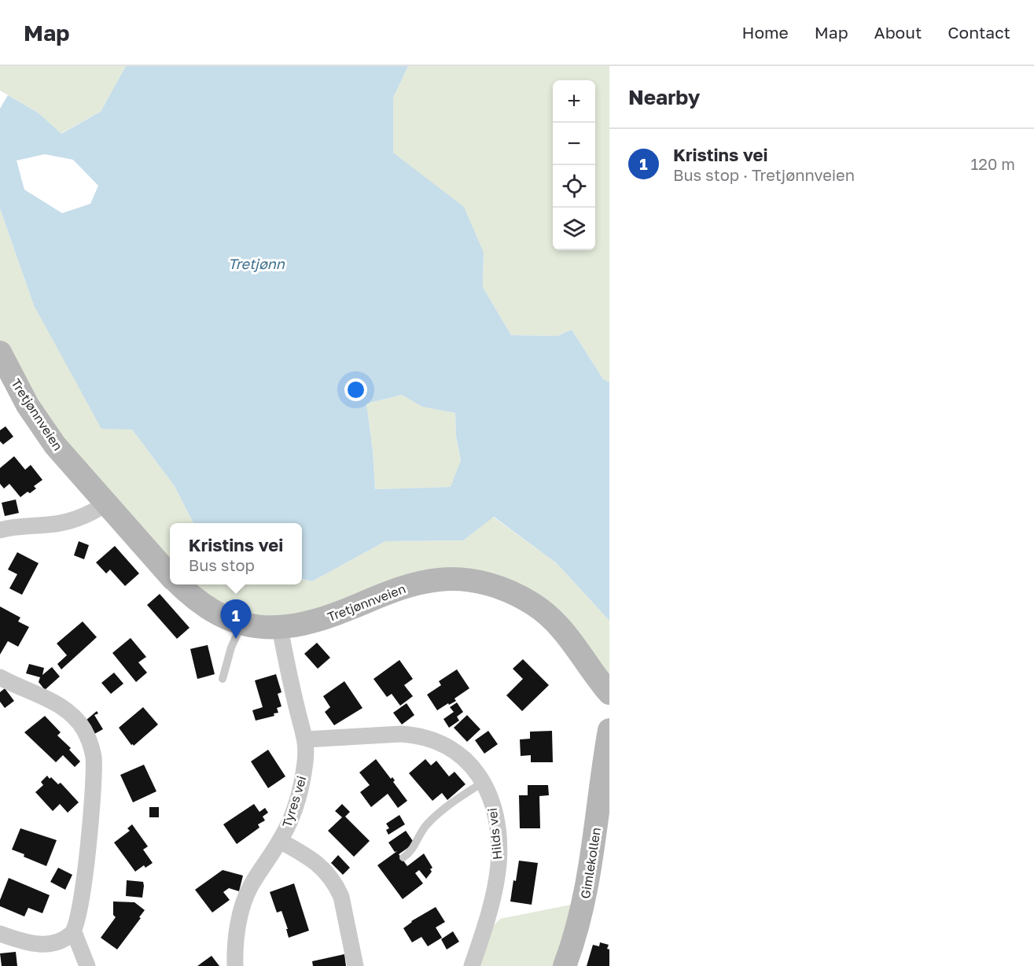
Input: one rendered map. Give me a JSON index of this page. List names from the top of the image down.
{
  "streets": {
    "street": [
      "Tretjønnveien",
      "Tyres vei",
      "Hilds vei",
      "Gimlekollen"
    ]
  },
  "crossings": [
    ["Tretjønnveien", "Tyres vei"],
    ["Tyres vei", "Hilds vei"]
  ],
  "water": ["Tretjønn"],
  "page": {
    "header": "Map",
    "nav": [
      "Home",
      "Map",
      "About",
      "Contact"
    ],
    "heading": "Nearby",
    "map_buttons": ["+", "−"],
    "list": [
      {
        "mark": "1",
        "name": "Kristins vei",
        "note": "Bus stop · Tretjønnveien",
        "value": "120 m"
      }
    ],
    "popup": ["Kristins vei", "Bus stop"],
    "pins": "1"
  }
}
